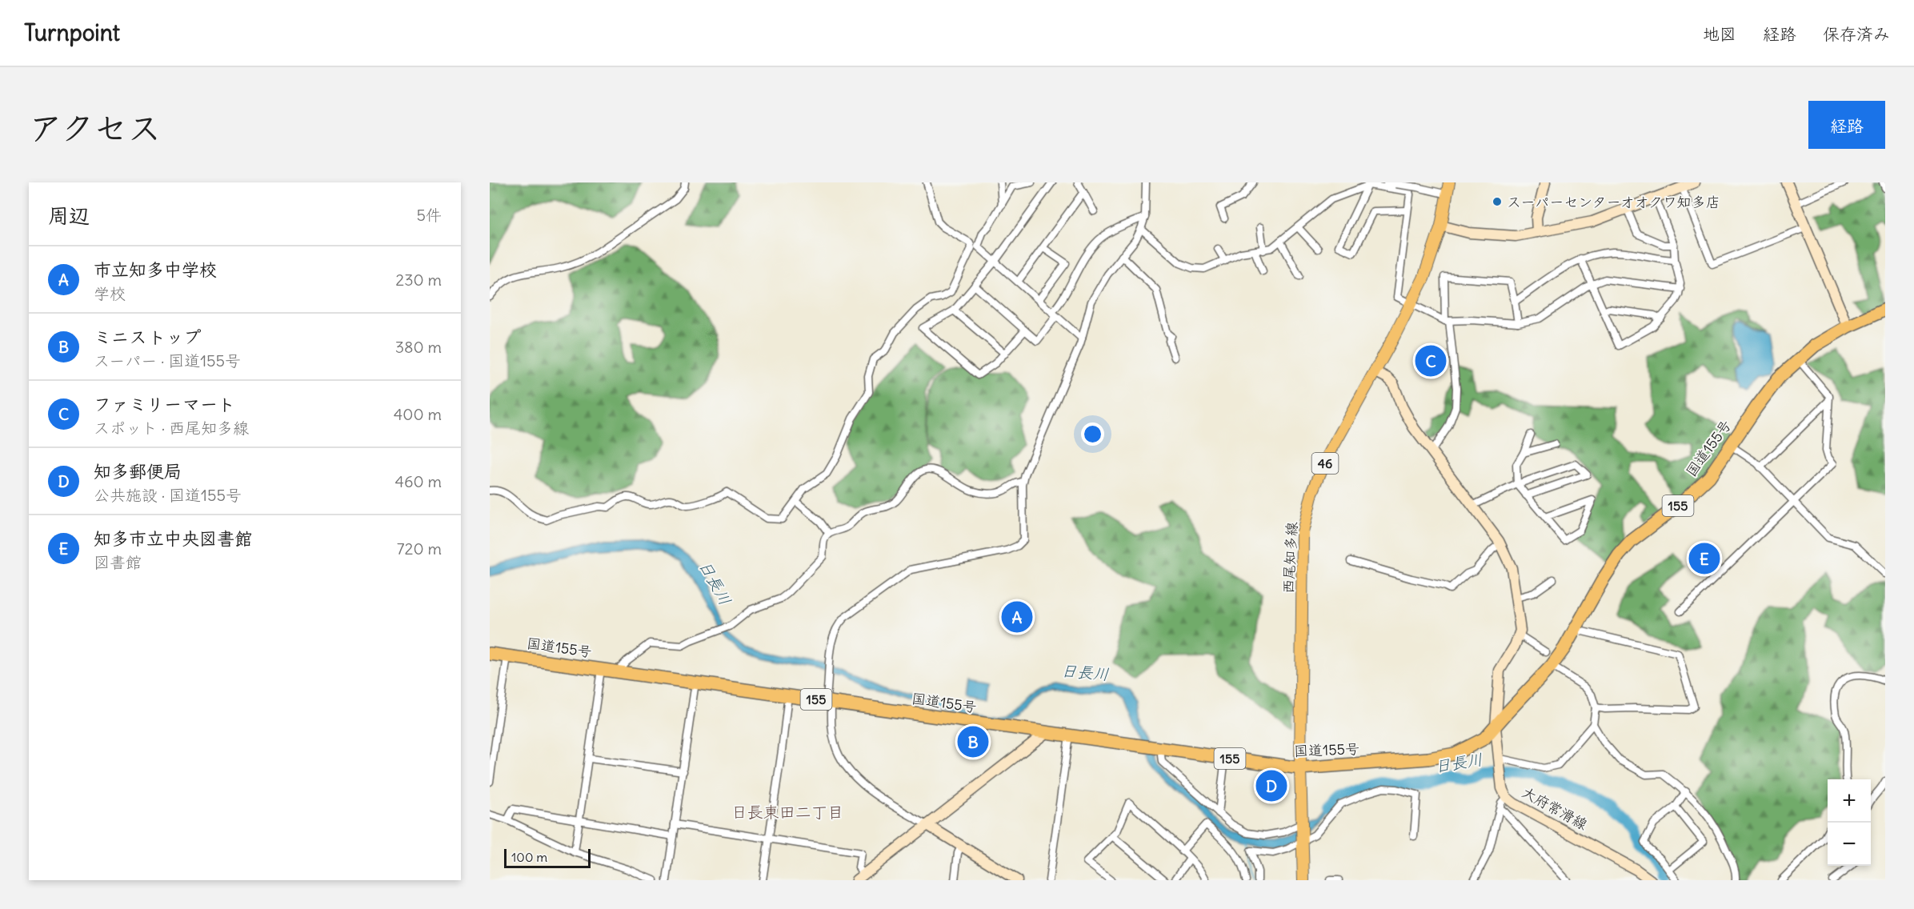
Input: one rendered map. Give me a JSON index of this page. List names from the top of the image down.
{
  "streets": {
    "highway": ["国道155号", "155"],
    "main road": ["46", "西尾知多線"],
    "street": ["大府常滑線"]
  },
  "crossings": [
    ["国道155号", "西尾知多線"],
    ["国道155号", "大府常滑線"]
  ],
  "districts": ["日長東田二丁目"],
  "water": ["日長川"],
  "places": ["スーパーセンターオオクワ知多店"],
  "scale_bar": "100 m",
  "page": {
    "header": "Turnpoint",
    "nav": ["地図", "経路", "保存済み"],
    "title": "アクセス",
    "buttons": "経路",
    "heading": ["周辺", "5件"],
    "list": [
      {
        "mark": "A",
        "name": "市立知多中学校",
        "note": "学校",
        "value": "230 m"
      },
      {
        "mark": "B",
        "name": "ミニストップ",
        "note": "スーパー · 国道155号",
        "value": "380 m"
      },
      {
        "mark": "C",
        "name": "ファミリーマート",
        "note": "スポット · 西尾知多線",
        "value": "400 m"
      },
      {
        "mark": "D",
        "name": "知多郵便局",
        "note": "公共施設 · 国道155号",
        "value": "460 m"
      },
      {
        "mark": "E",
        "name": "知多市立中央図書館",
        "note": "図書館",
        "value": "720 m"
      }
    ],
    "pins": [
      "C",
      "E",
      "A",
      "B",
      "D"
    ],
    "map_buttons": ["+", "−"],
    "scale": "100 m"
  }
}
